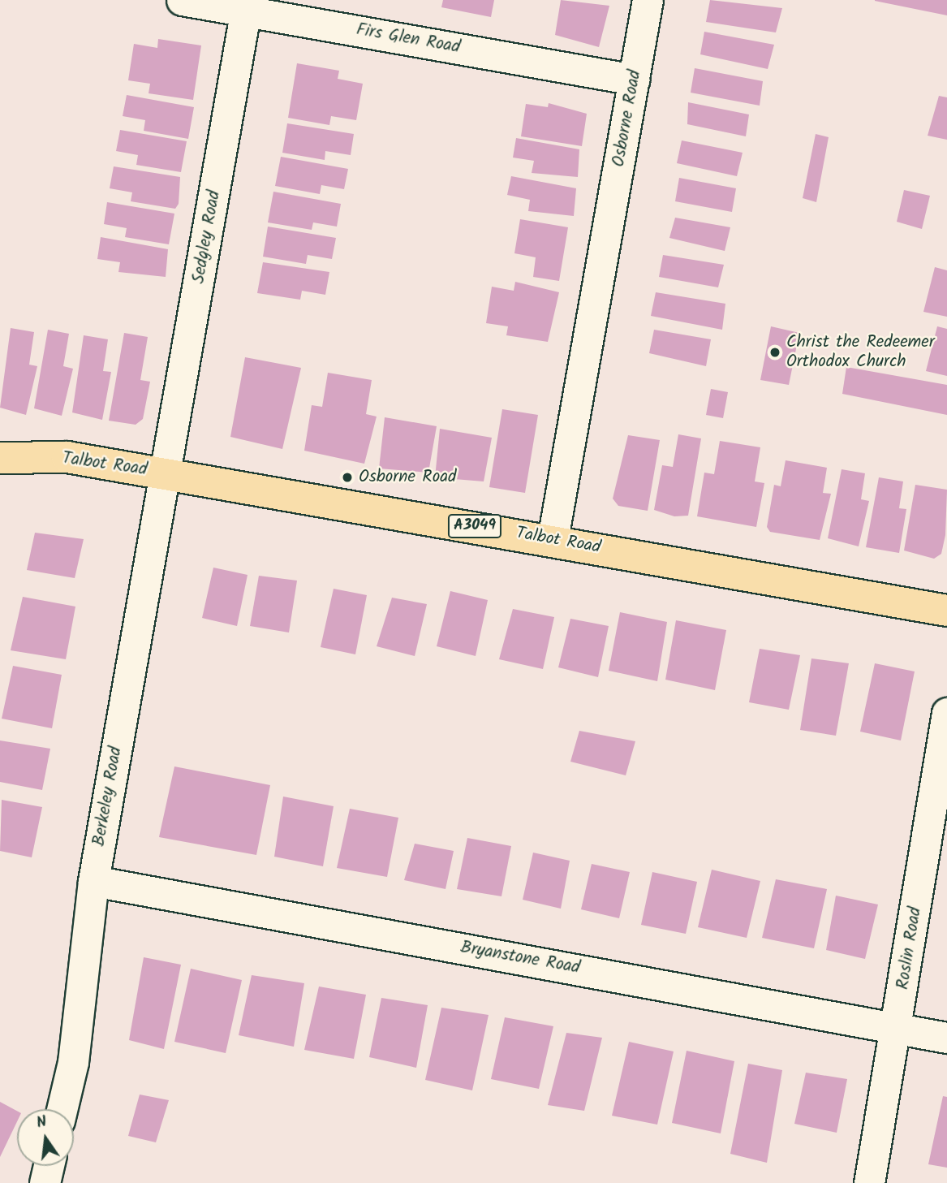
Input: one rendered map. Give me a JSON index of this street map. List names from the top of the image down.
{
  "streets": {
    "main road": ["Talbot Road", "A3049"],
    "street": [
      "Firs Glen Road",
      "Osborne Road",
      "Sedgley Road",
      "Berkeley Road",
      "Roslin Road",
      "Bryanstone Road"
    ]
  },
  "crossings": [
    ["Firs Glen Road", "Osborne Road"],
    ["Firs Glen Road", "Sedgley Road"],
    ["Osborne Road", "Talbot Road"],
    ["Sedgley Road", "Talbot Road"],
    ["Sedgley Road", "Berkeley Road"],
    ["Talbot Road", "Berkeley Road"],
    ["Berkeley Road", "Bryanstone Road"],
    ["Roslin Road", "Bryanstone Road"]
  ],
  "places": ["Christ the Redeemer Orthodox Church", "Osborne Road"],
  "north": "top"
}
